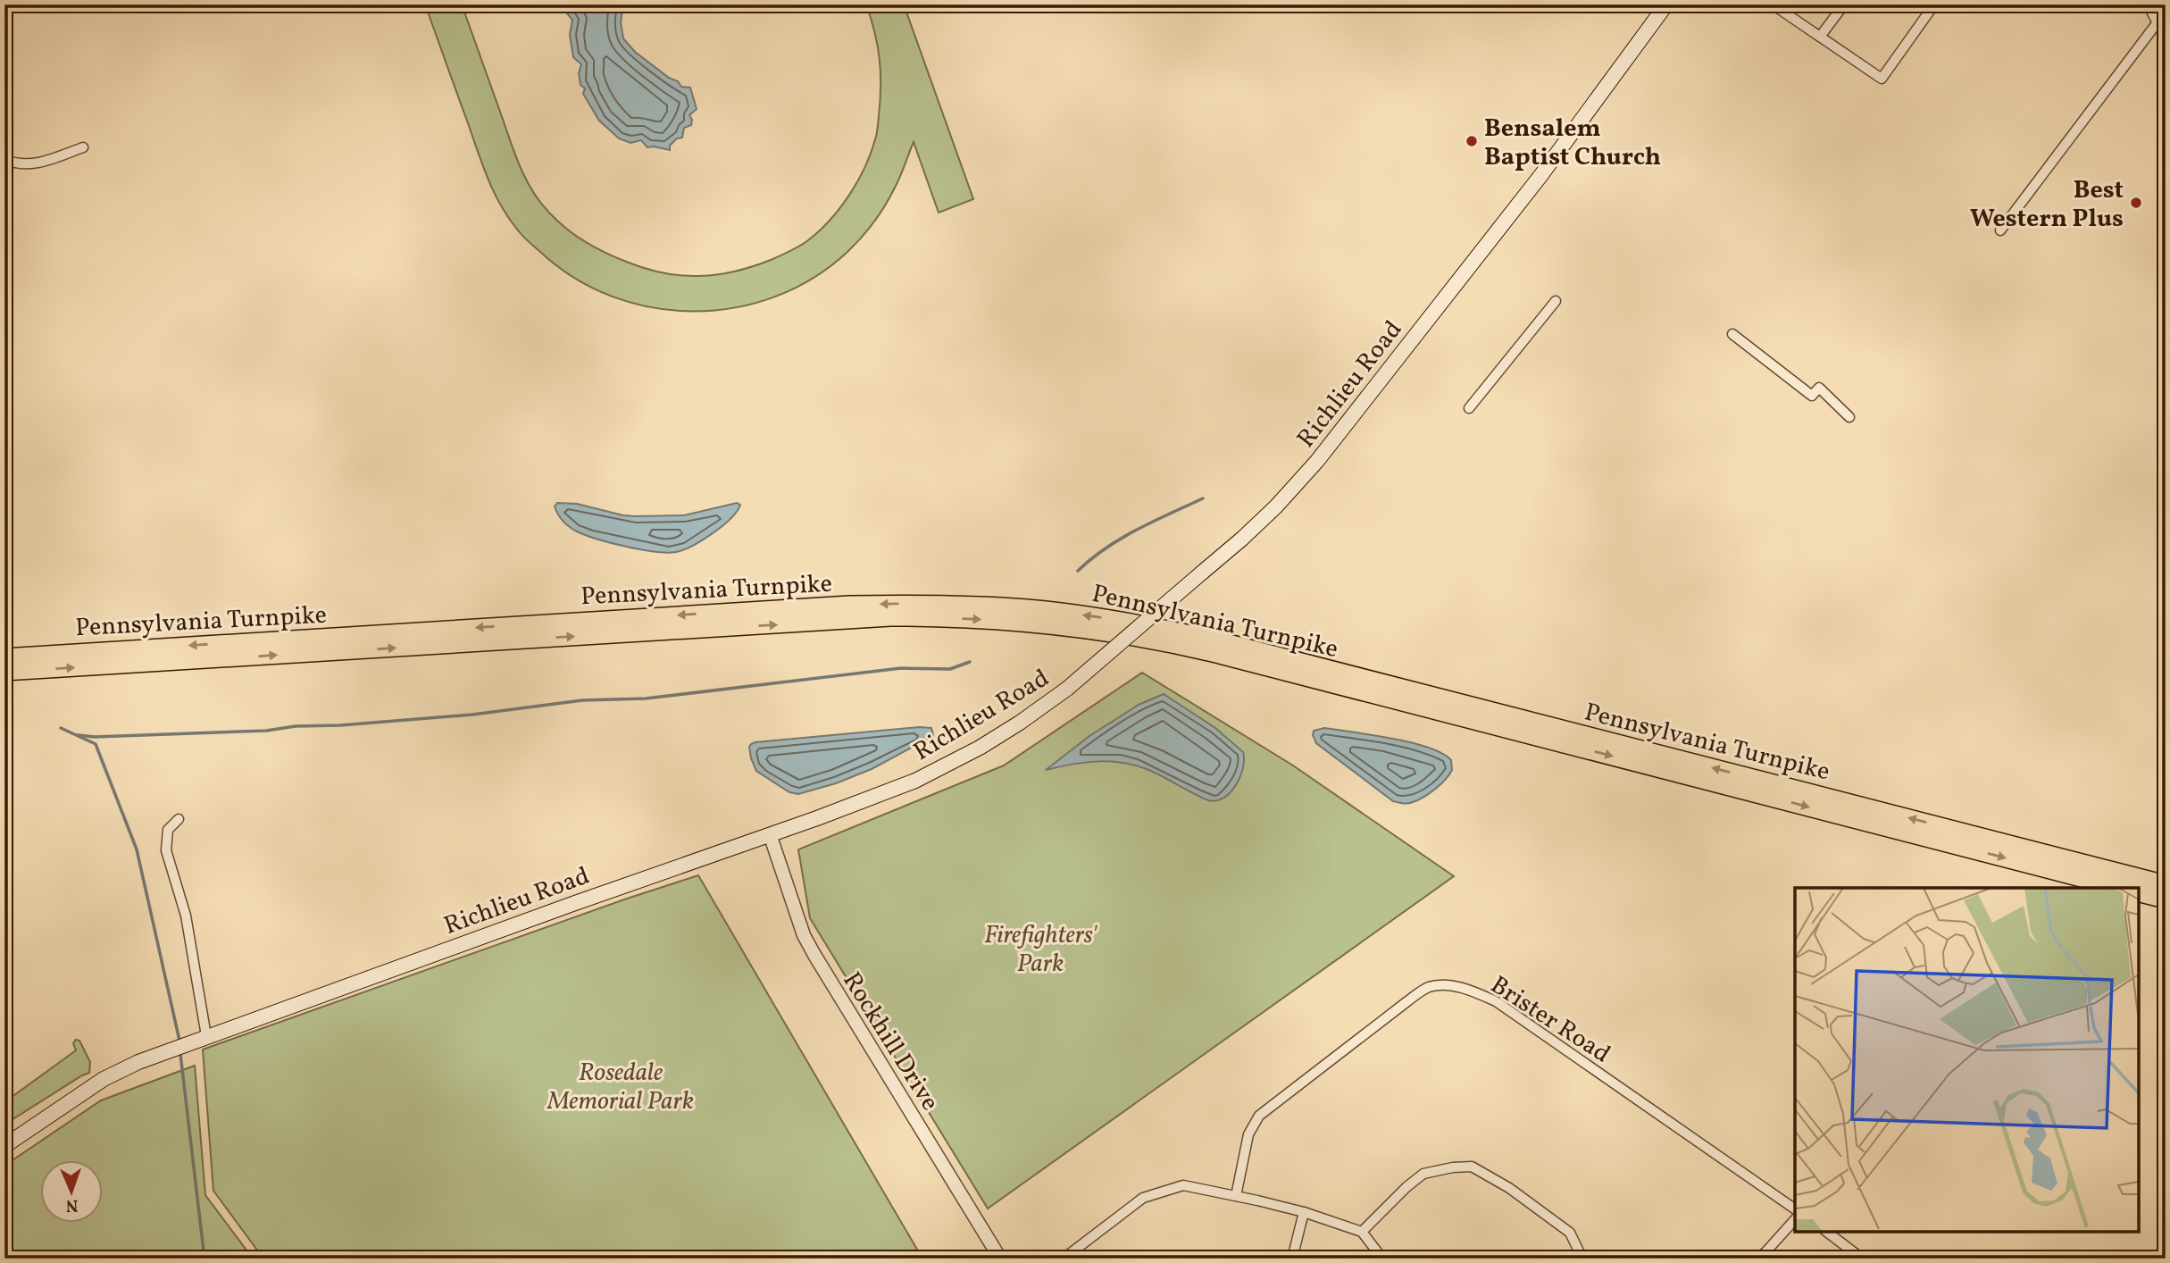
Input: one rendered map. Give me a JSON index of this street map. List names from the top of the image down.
{
  "streets": {
    "highway": ["Pennsylvania Turnpike"],
    "main road": ["Richlieu Road"],
    "street": ["Brister Road", "Rockhill Drive"]
  },
  "crossings": [
    ["Richlieu Road", "Rockhill Drive"]
  ],
  "parks": ["Firefighters' Park", "Rosedale Memorial Park"],
  "places": ["Bensalem Baptist Church", "Best Western Plus"],
  "north": "bottom"
}
